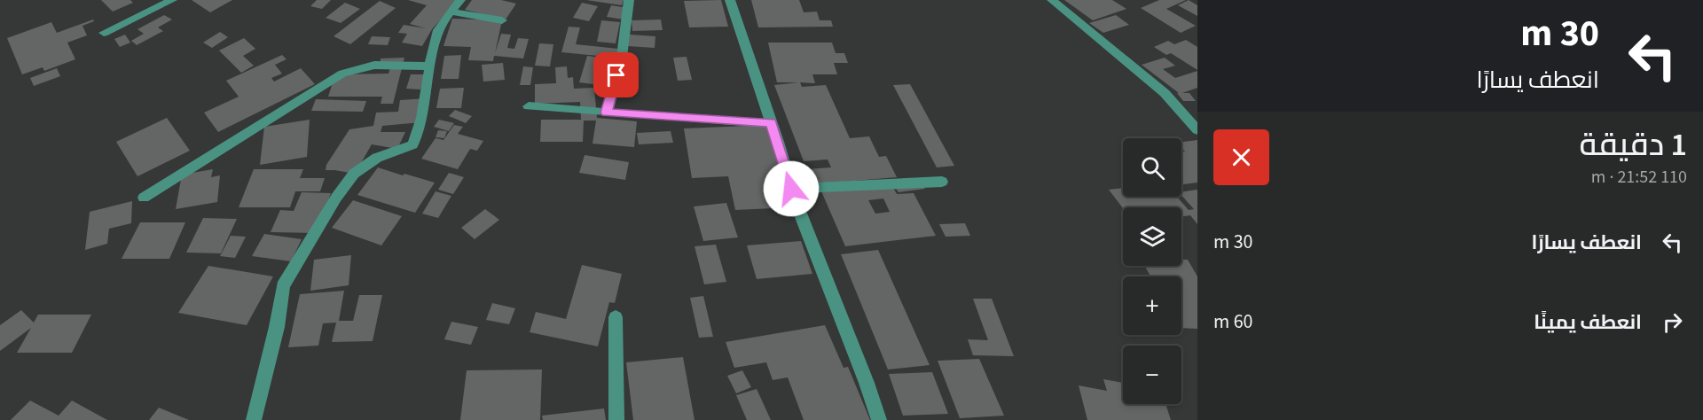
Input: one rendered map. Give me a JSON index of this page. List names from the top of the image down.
{
  "page": {
    "turn": ["30 m", "انعطف يسارًا"],
    "heading": ["1 دقيقة", "110 m · 21:52"],
    "map_buttons": ["+", "−"],
    "list": [
      {
        "name": "انعطف يسارًا",
        "value": "30 m"
      },
      {
        "name": "انعطف يمينًا",
        "value": "60 m"
      }
    ]
  }
}
